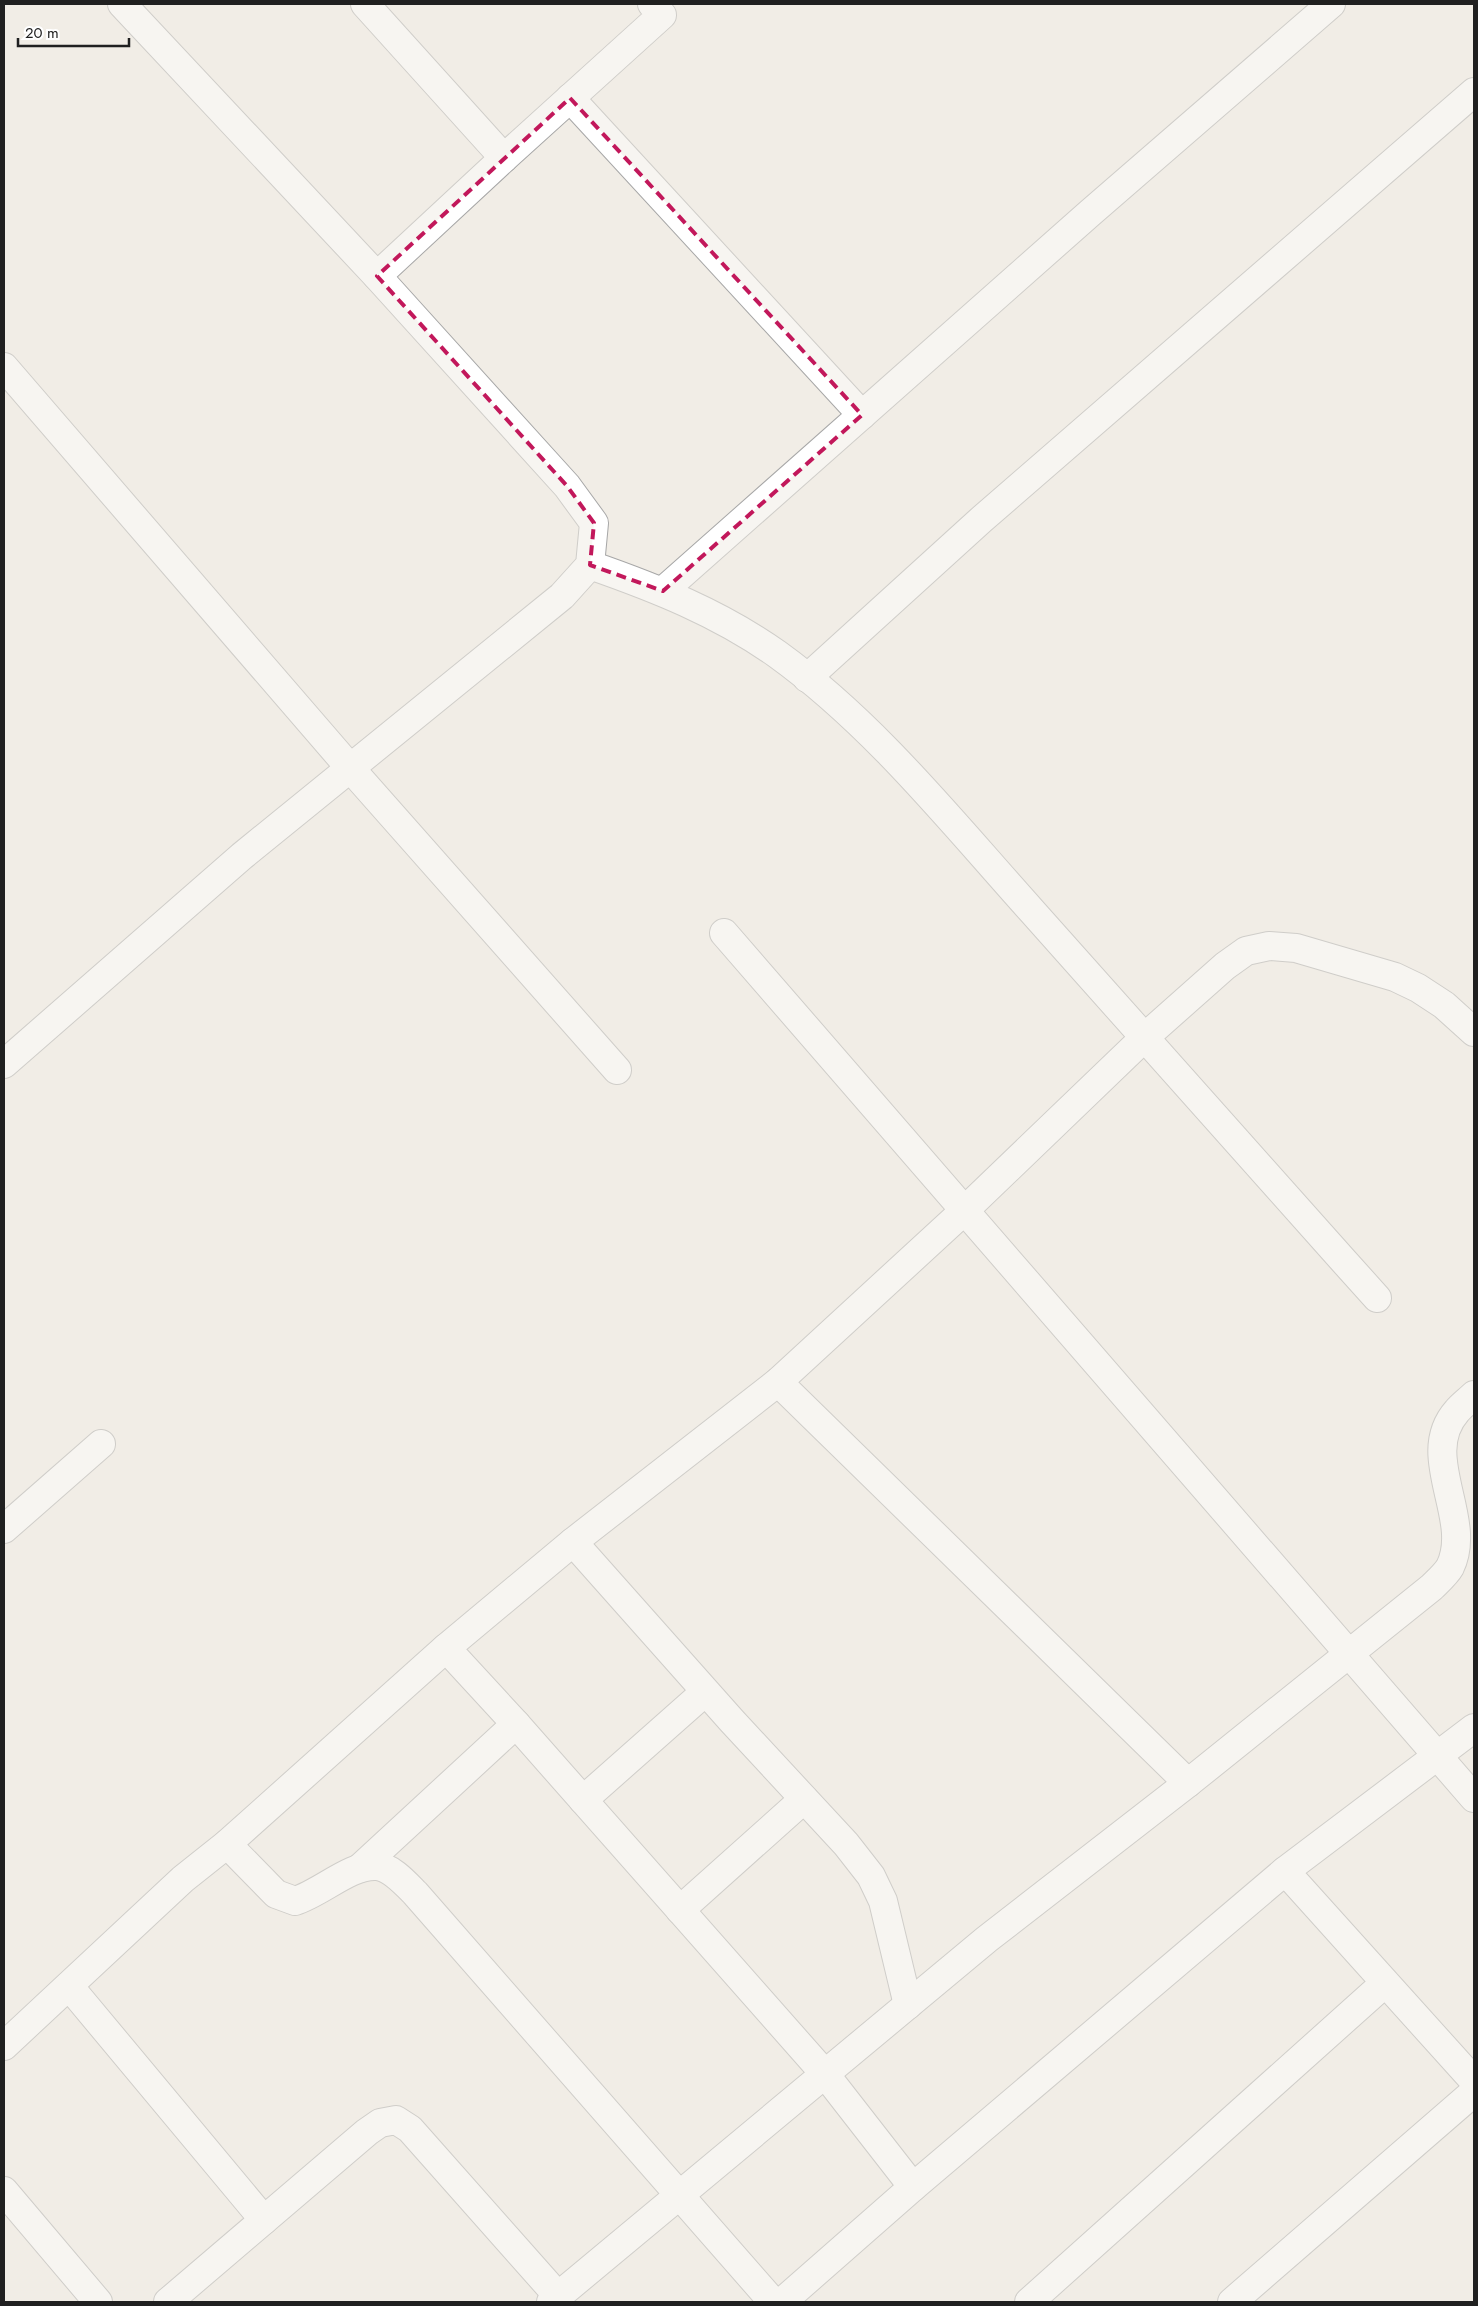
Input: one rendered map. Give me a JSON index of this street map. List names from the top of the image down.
{
  "scale_bar": "20 m"
}
